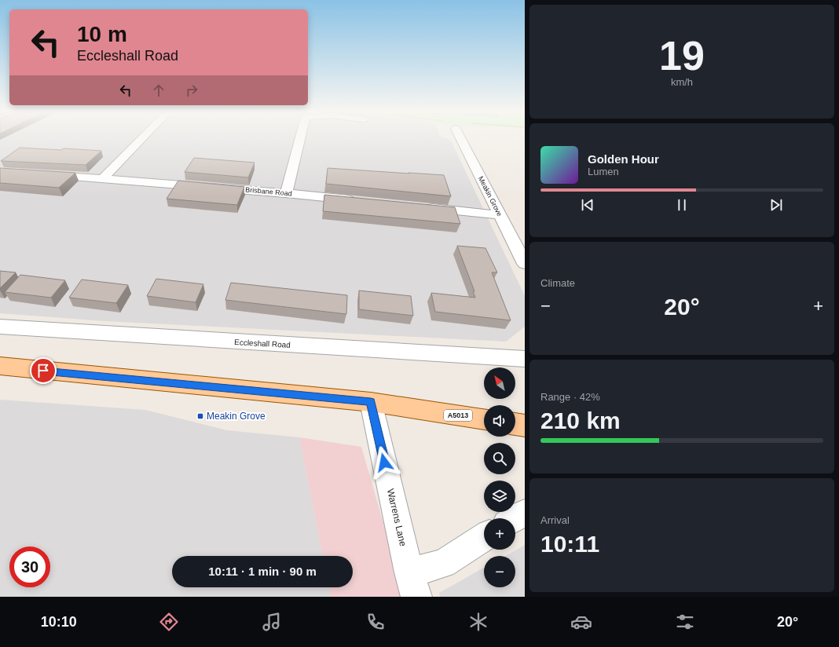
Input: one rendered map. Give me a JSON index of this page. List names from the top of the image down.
{
  "streets": {
    "main road": ["A5013"],
    "street": [
      "Brisbane Road",
      "Meakin Grove",
      "Eccleshall Road",
      "Warrens Lane"
    ]
  },
  "crossings": [
    ["A5013", "Warrens Lane"]
  ],
  "places": {
    "transit": ["Meakin Grove"]
  },
  "north": "top left",
  "page": {
    "tile": [
      ["19", "km/h"],
      "Climate",
      ["Range · 42%", "210 km"],
      ["Arrival", "10:11"]
    ],
    "turn": ["10 m", "Eccleshall Road"],
    "song": ["Golden Hour", "Lumen"],
    "heat": ["−", "20°", "+"],
    "map_buttons": ["+", "−"],
    "limit": "30",
    "trip": "10:11 · 1 min · 90 m",
    "tabs": ["10:10", "20°"]
  }
}
